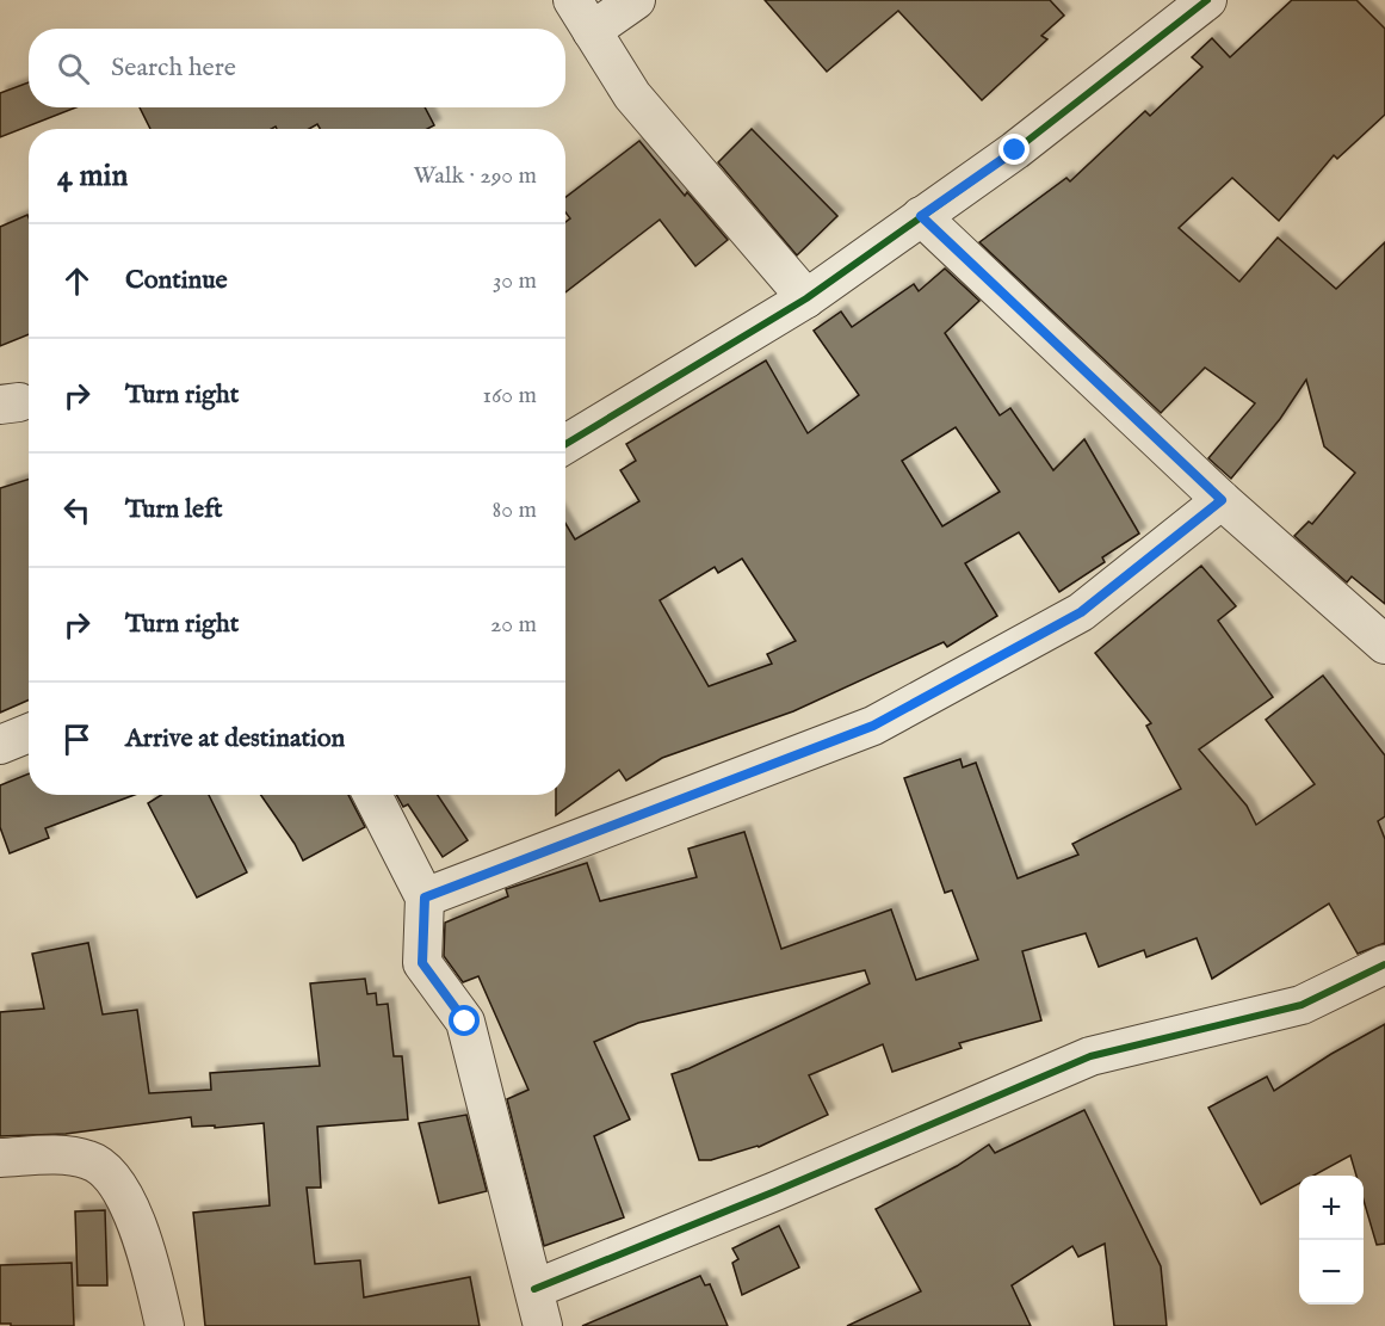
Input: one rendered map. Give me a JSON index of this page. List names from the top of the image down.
{
  "page": {
    "search": "Search here",
    "heading": ["4 min", "Walk · 290 m"],
    "list": [
      ["Continue", "30 m"],
      ["Turn right", "160 m"],
      ["Turn left", "80 m"],
      ["Turn right", "20 m"],
      "Arrive at destination"
    ],
    "map_buttons": ["+", "−"]
  }
}
